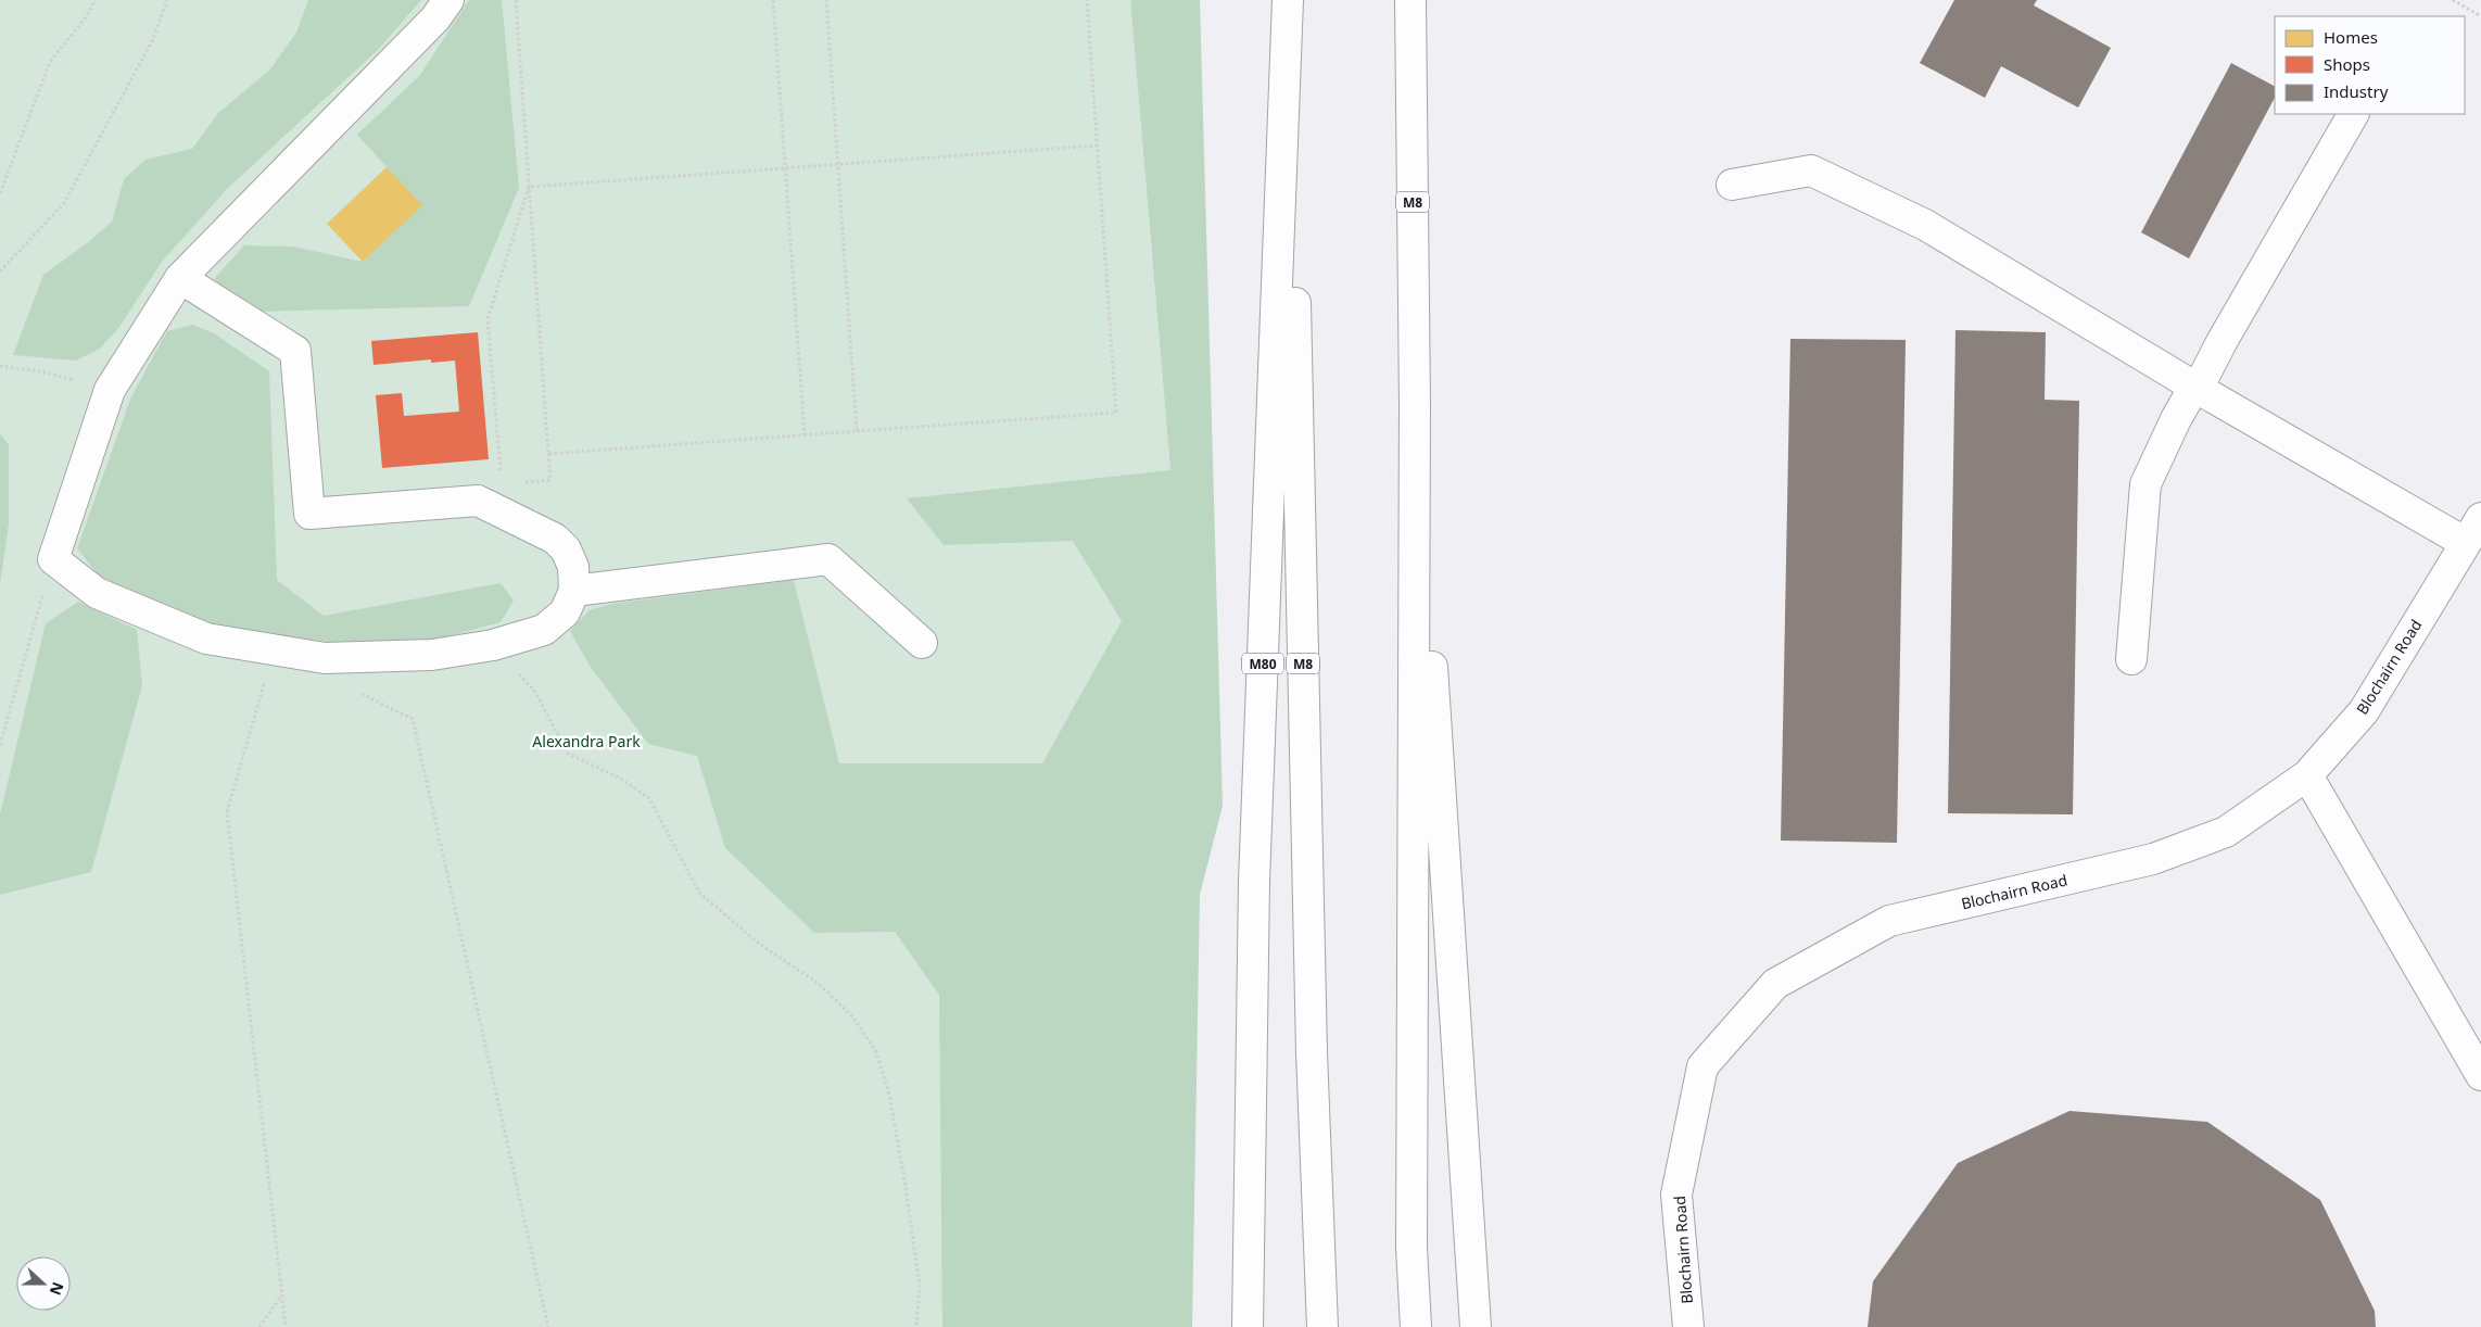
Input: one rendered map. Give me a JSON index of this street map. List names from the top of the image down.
{
  "streets": {
    "main road": ["M8", "M80", "Blochairn Road"]
  },
  "crossings": [
    ["M8", "M80"]
  ],
  "parks": ["Alexandra Park"],
  "legend": ["Homes", "Shops", "Industry"],
  "north": "right"
}
